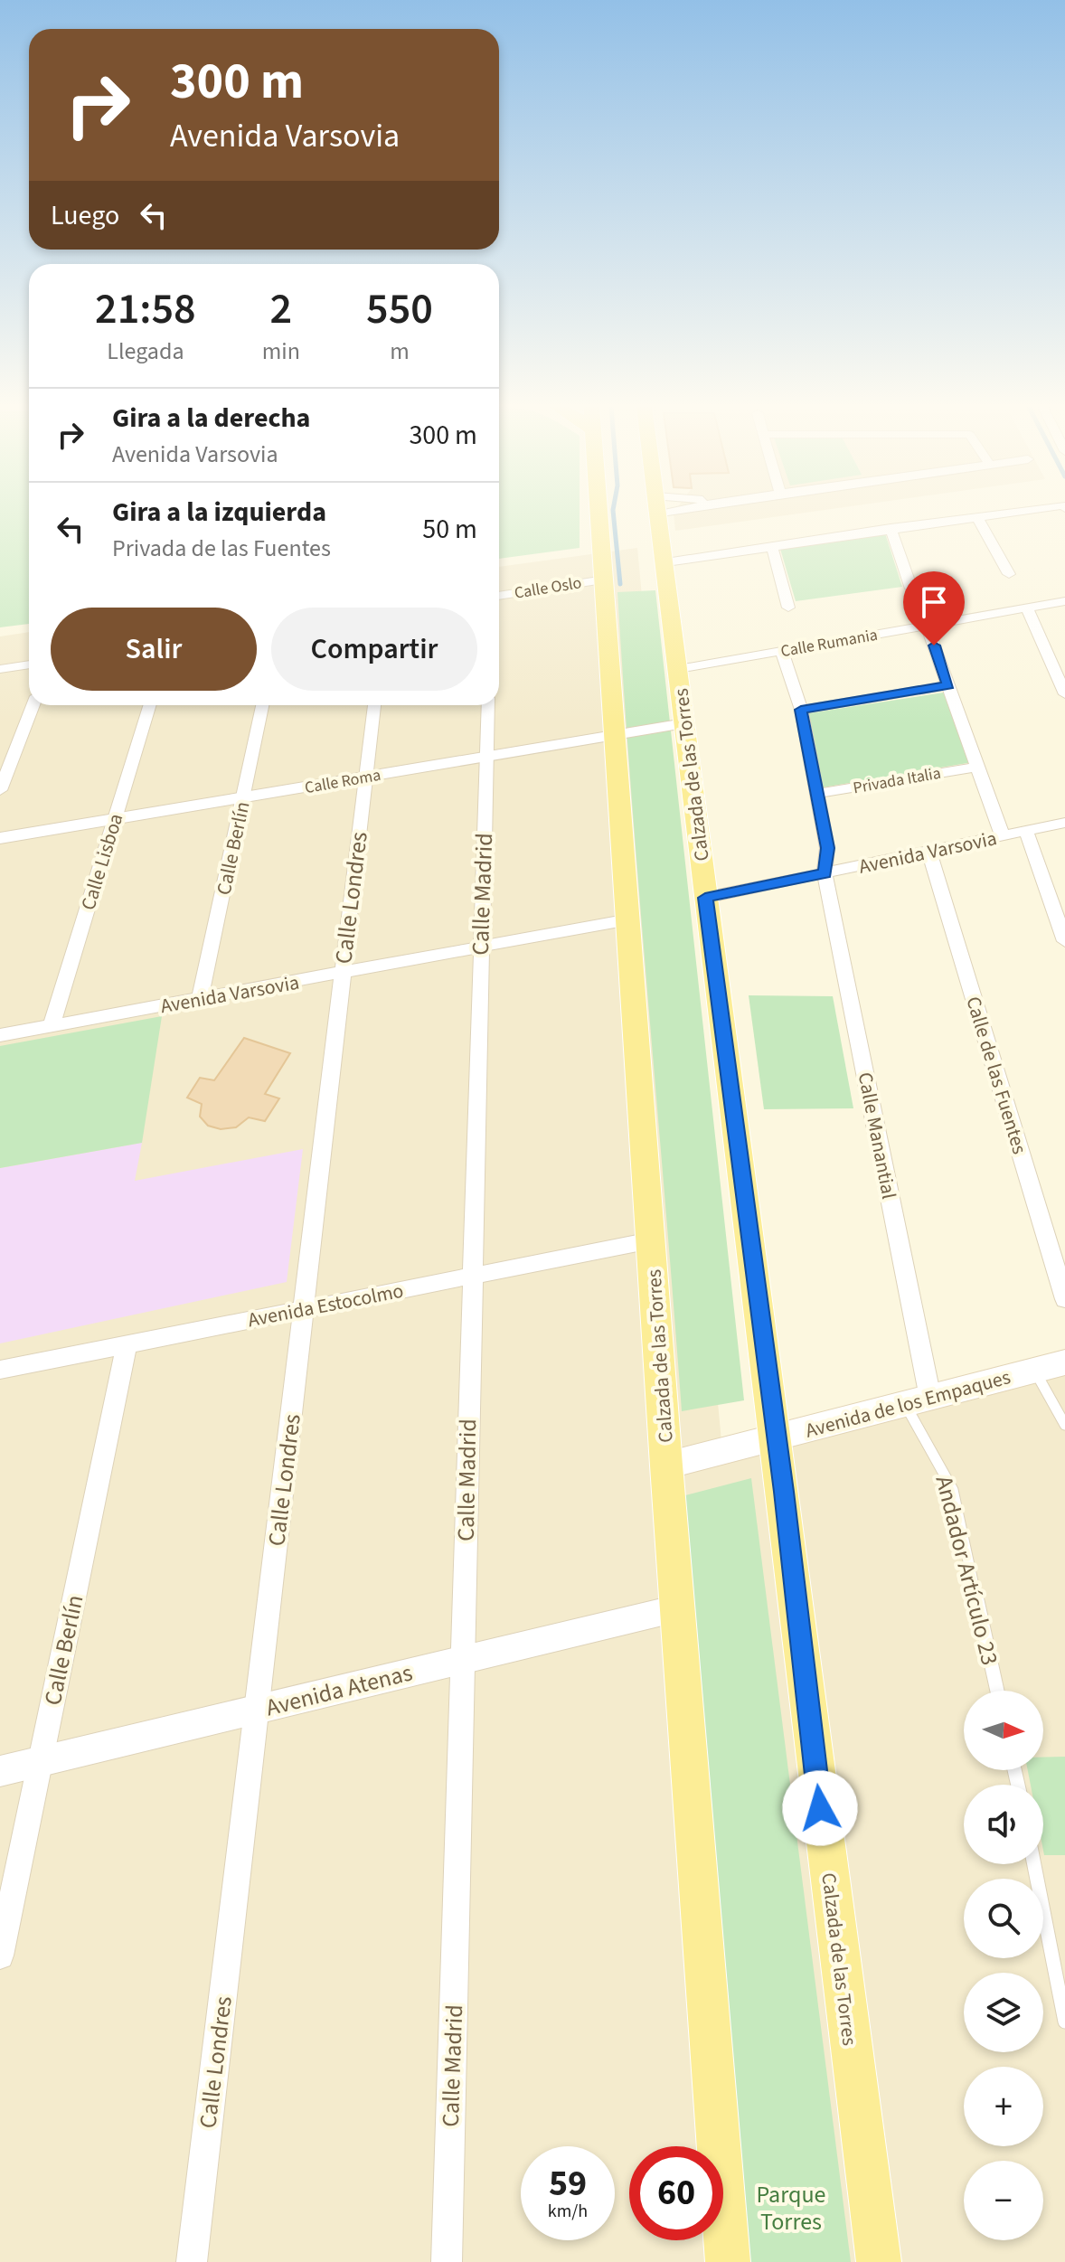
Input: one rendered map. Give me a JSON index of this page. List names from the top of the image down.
{
  "streets": {
    "main road": ["Calzada de las Torres", "Avenida de los Empaques"],
    "street": [
      "Calle Oslo",
      "Calle Rumania",
      "Privada Italia",
      "Calle Roma",
      "Calle Berlín",
      "Avenida Varsovia",
      "Calle Lisboa",
      "Calle Madrid",
      "Calle Londres",
      "Calle de las Fuentes",
      "Calle Manantial",
      "Avenida Estocolmo",
      "Avenida Atenas"
    ],
    "lane": ["Andador Artículo 23"]
  },
  "crossings": [
    ["Calle Oslo", "Calzada de las Torres"],
    ["Calle Rumania", "Calzada de las Torres"],
    ["Calle Rumania", "Calle Manantial"],
    ["Calzada de las Torres", "Calle Roma"],
    ["Calzada de las Torres", "Avenida Varsovia"],
    ["Calzada de las Torres", "Avenida Estocolmo"],
    ["Calzada de las Torres", "Avenida de los Empaques"],
    ["Calzada de las Torres", "Avenida Atenas"],
    ["Privada Italia", "Calle Manantial"],
    ["Calle Roma", "Calle Berlín"],
    ["Calle Roma", "Calle Lisboa"],
    ["Calle Roma", "Calle Madrid"],
    ["Calle Roma", "Calle Londres"],
    ["Calle Berlín", "Avenida Varsovia"],
    ["Calle Berlín", "Avenida Estocolmo"],
    ["Calle Berlín", "Avenida Atenas"],
    ["Avenida Varsovia", "Calle Lisboa"],
    ["Avenida Varsovia", "Calle Madrid"],
    ["Avenida Varsovia", "Calle Londres"],
    ["Avenida Varsovia", "Calle de las Fuentes"],
    ["Avenida Varsovia", "Calle Manantial"],
    ["Calle Madrid", "Avenida Estocolmo"],
    ["Calle Madrid", "Avenida Atenas"],
    ["Calle Londres", "Avenida Estocolmo"],
    ["Calle Londres", "Avenida Atenas"],
    ["Calle Manantial", "Avenida de los Empaques"],
    ["Calle Manantial", "Andador Artículo 23"],
    ["Avenida de los Empaques", "Andador Artículo 23"]
  ],
  "parks": ["Parque Torres"],
  "north": "right",
  "page": {
    "turn": ["300 m", "Avenida Varsovia"],
    "then": "Luego",
    "eta": [
      "21:58",
      "Llegada",
      "2",
      "min",
      "550",
      "m"
    ],
    "list": [
      {
        "name": "Gira a la derecha",
        "note": "Avenida Varsovia",
        "value": "300 m"
      },
      {
        "name": "Gira a la izquierda",
        "note": "Privada de las Fuentes",
        "value": "50 m"
      }
    ],
    "buttons": ["Salir", "Compartir"],
    "map_buttons": ["+", "−"],
    "speed": "59 km/h",
    "limit": "60"
  }
}
